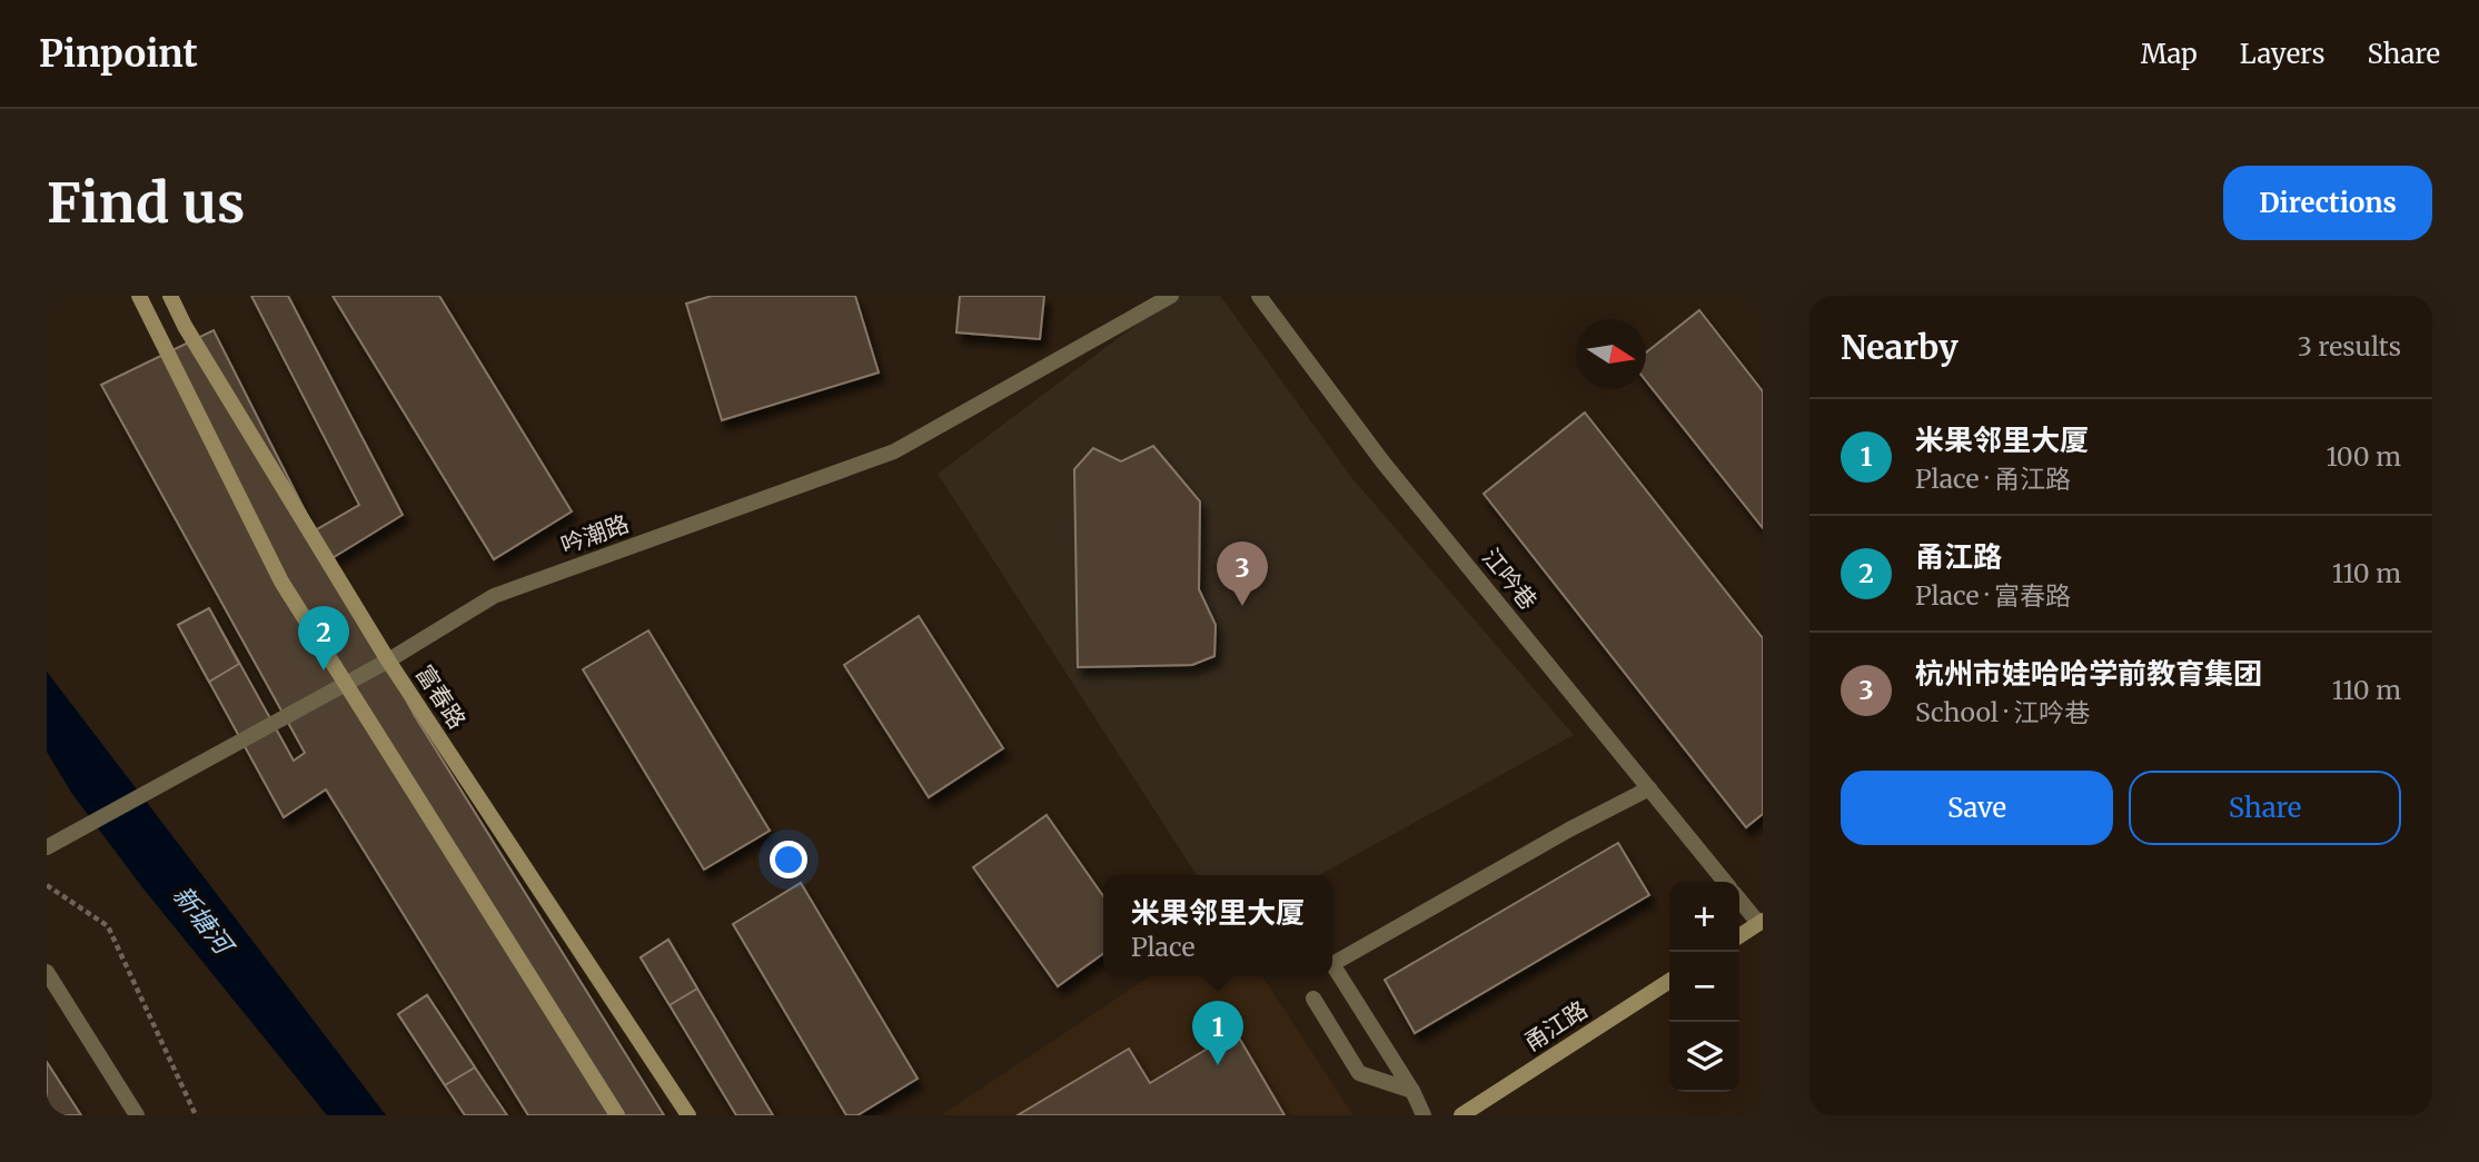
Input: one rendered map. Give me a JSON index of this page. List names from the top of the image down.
{
  "streets": {
    "street": [
      "吟潮路",
      "江吟巷",
      "富春路",
      "甬江路"
    ]
  },
  "crossings": [
    ["吟潮路", "富春路"]
  ],
  "water": ["新塘河"],
  "north": "right",
  "page": {
    "header": "Pinpoint",
    "nav": ["Map", "Layers", "Share"],
    "buttons": [
      "Directions",
      ["Save", "Share"]
    ],
    "title": "Find us",
    "heading": ["Nearby", "3 results"],
    "list": [
      {
        "mark": "1",
        "name": "米果邻里大厦",
        "note": "Place · 甬江路",
        "value": "100 m"
      },
      {
        "mark": "2",
        "name": "甬江路",
        "note": "Place · 富春路",
        "value": "110 m"
      },
      {
        "mark": "3",
        "name": "杭州市娃哈哈学前教育集团",
        "note": "School · 江吟巷",
        "value": "110 m"
      }
    ],
    "pins": ["3", "2", "1"],
    "popup": ["米果邻里大厦", "Place"],
    "map_buttons": ["+", "−"]
  }
}
